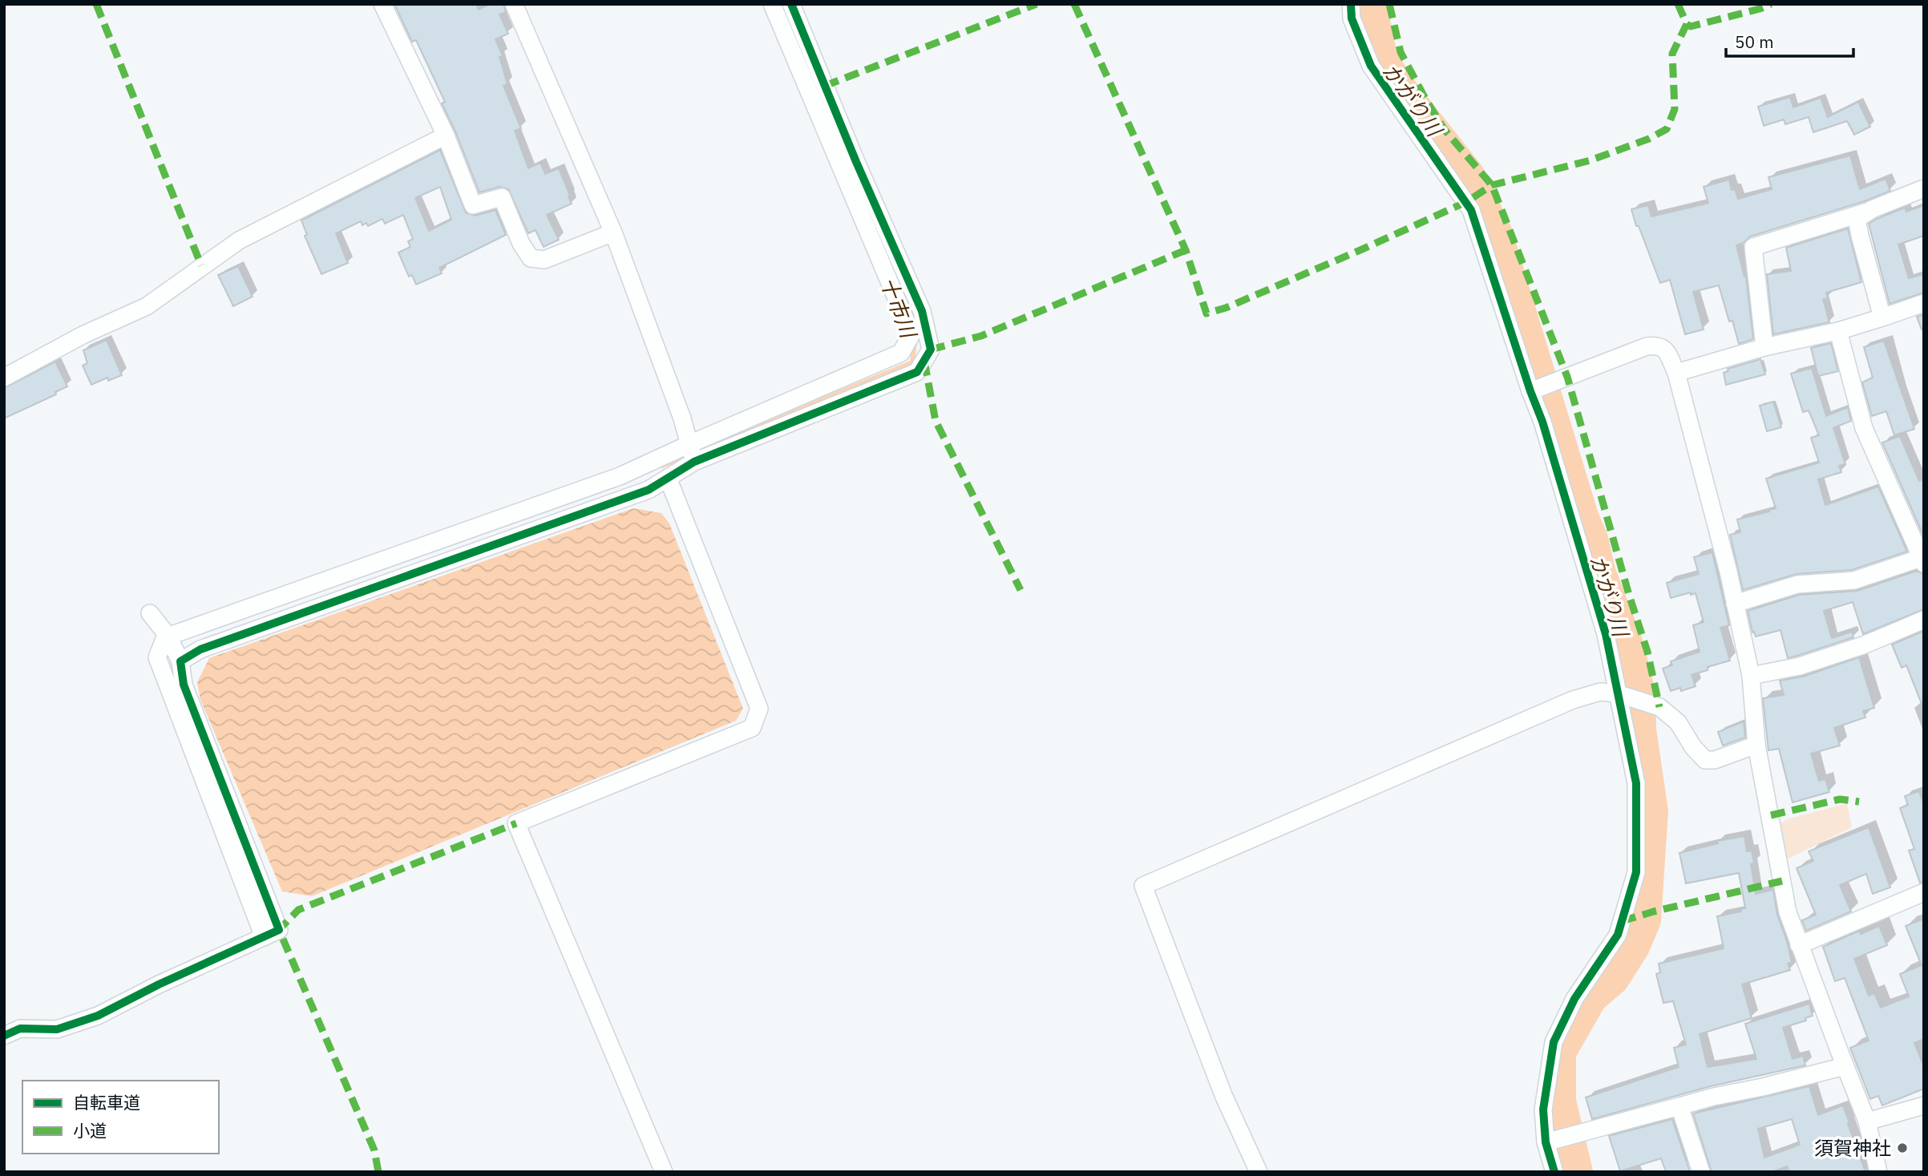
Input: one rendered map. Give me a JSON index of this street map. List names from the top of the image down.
{
  "water": ["かがり川", "十市川"],
  "places": ["須賀神社"],
  "legend": ["自転車道", "小道"],
  "scale_bar": "50 m"
}
